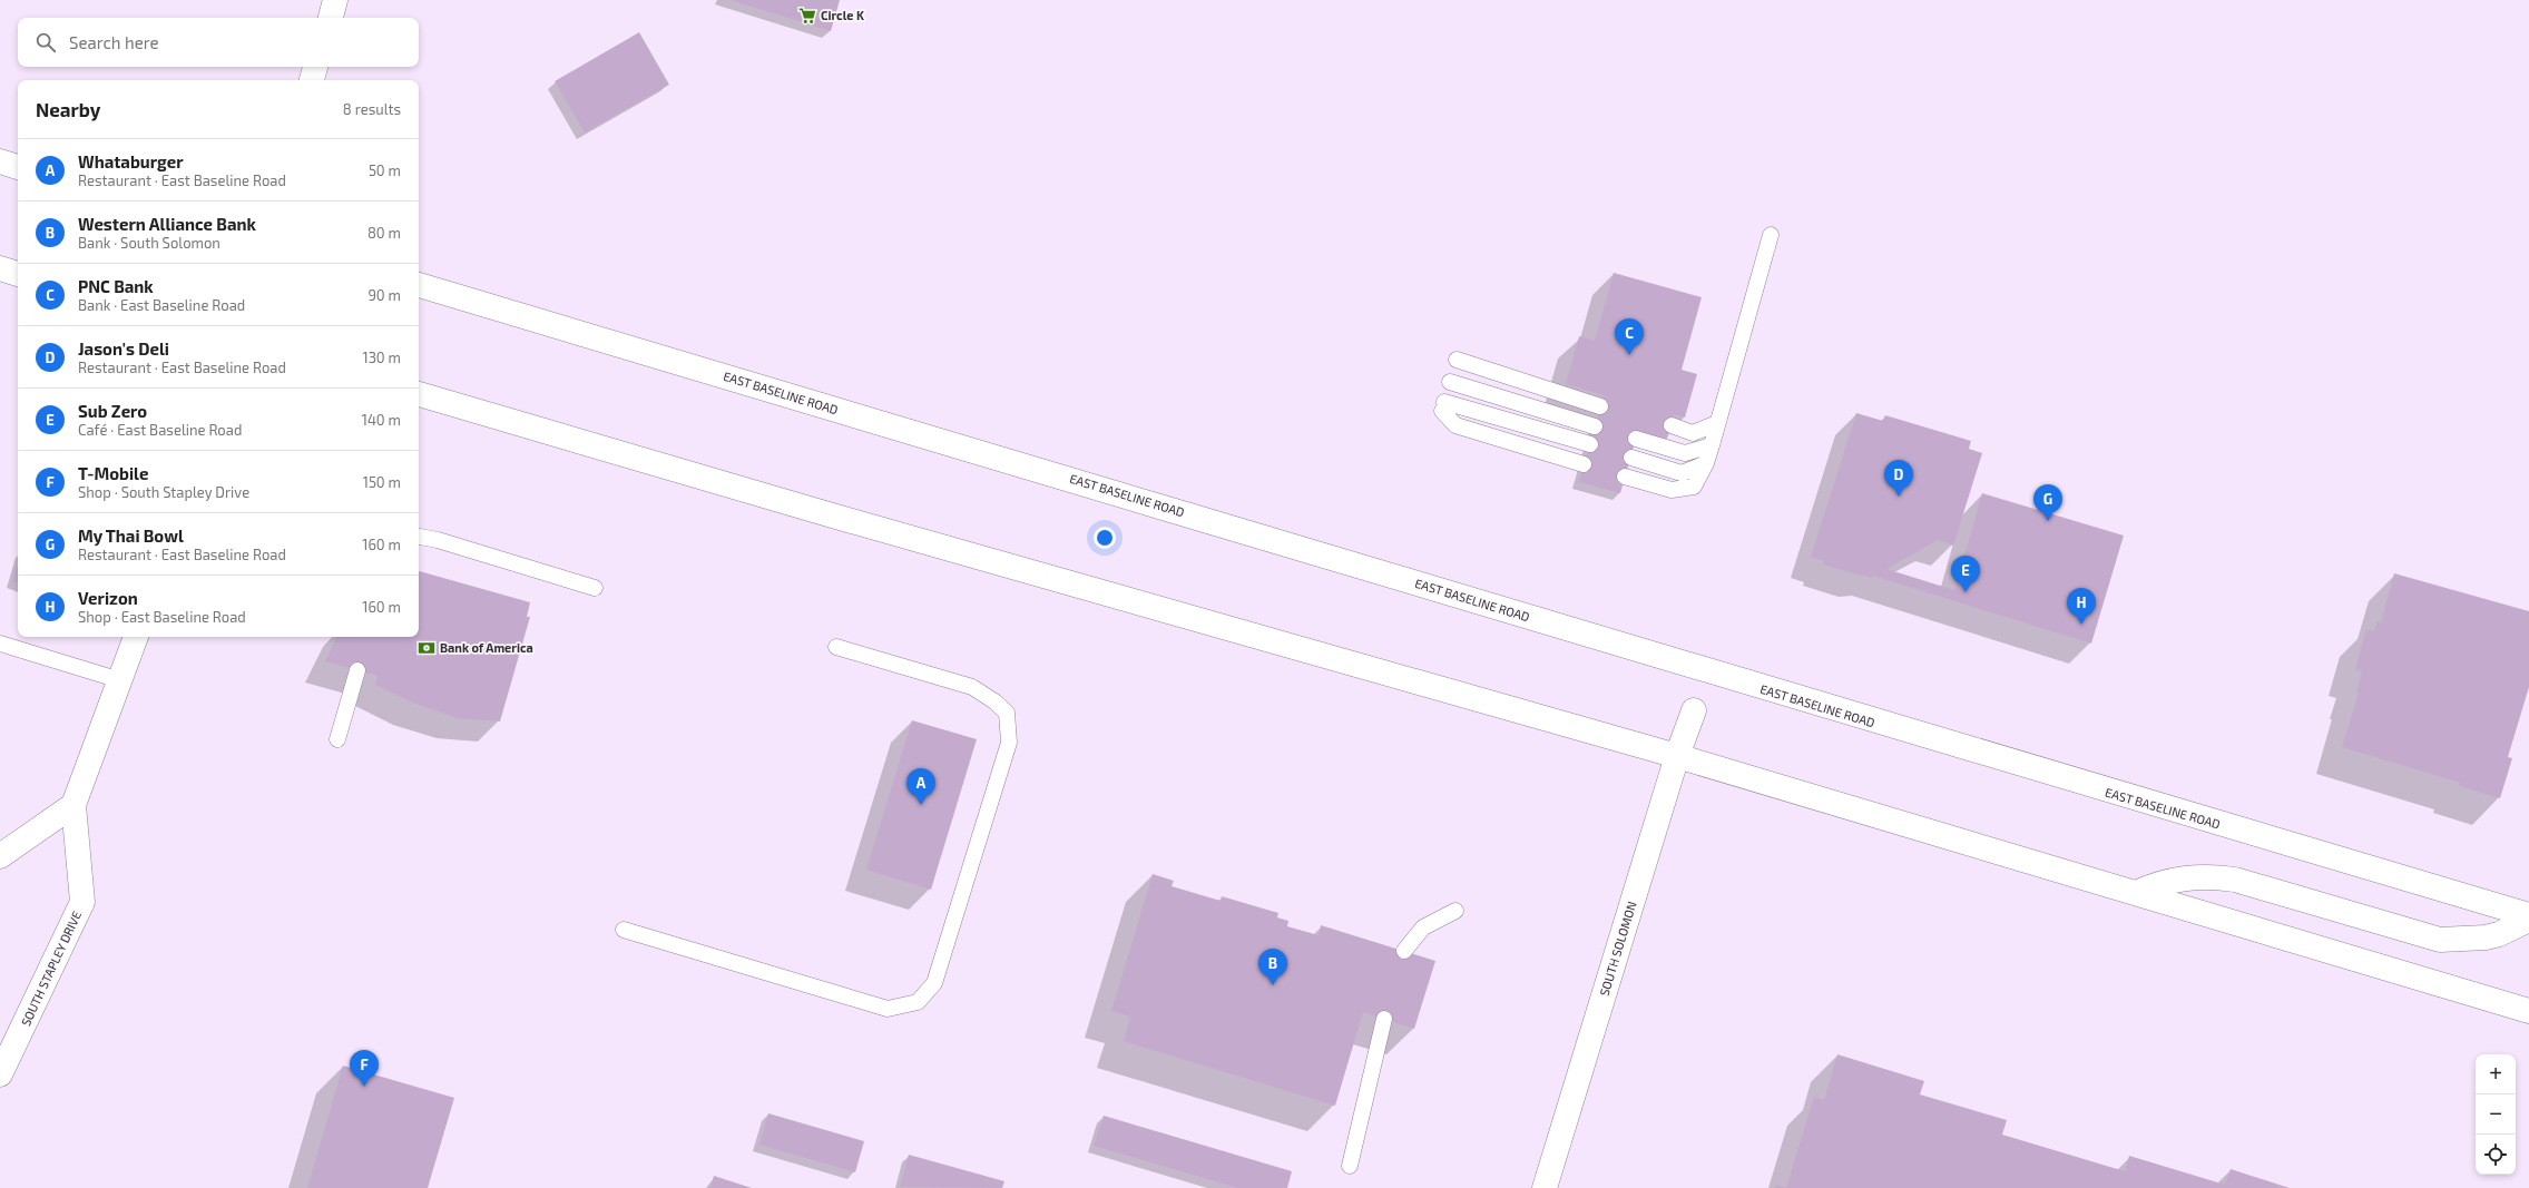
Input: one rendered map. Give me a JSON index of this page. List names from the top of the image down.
{
  "streets": {
    "main road": ["EAST BASELINE ROAD", "SOUTH SOLOMON", "SOUTH STAPLEY DRIVE"]
  },
  "places": {
    "supermarket": ["Circle K"],
    "bank": ["Bank of America"]
  },
  "page": {
    "search": "Search here",
    "heading": ["Nearby", "8 results"],
    "list": [
      {
        "mark": "A",
        "name": "Whataburger",
        "note": "Restaurant · East Baseline Road",
        "value": "50 m"
      },
      {
        "mark": "B",
        "name": "Western Alliance Bank",
        "note": "Bank · South Solomon",
        "value": "80 m"
      },
      {
        "mark": "C",
        "name": "PNC Bank",
        "note": "Bank · East Baseline Road",
        "value": "90 m"
      },
      {
        "mark": "D",
        "name": "Jason's Deli",
        "note": "Restaurant · East Baseline Road",
        "value": "130 m"
      },
      {
        "mark": "E",
        "name": "Sub Zero",
        "note": "Café · East Baseline Road",
        "value": "140 m"
      },
      {
        "mark": "F",
        "name": "T-Mobile",
        "note": "Shop · South Stapley Drive",
        "value": "150 m"
      },
      {
        "mark": "G",
        "name": "My Thai Bowl",
        "note": "Restaurant · East Baseline Road",
        "value": "160 m"
      },
      {
        "mark": "H",
        "name": "Verizon",
        "note": "Shop · East Baseline Road",
        "value": "160 m"
      }
    ],
    "pins": [
      "C",
      "D",
      "G",
      "E",
      "H",
      "A",
      "B",
      "F"
    ],
    "map_buttons": ["+", "−"]
  }
}
